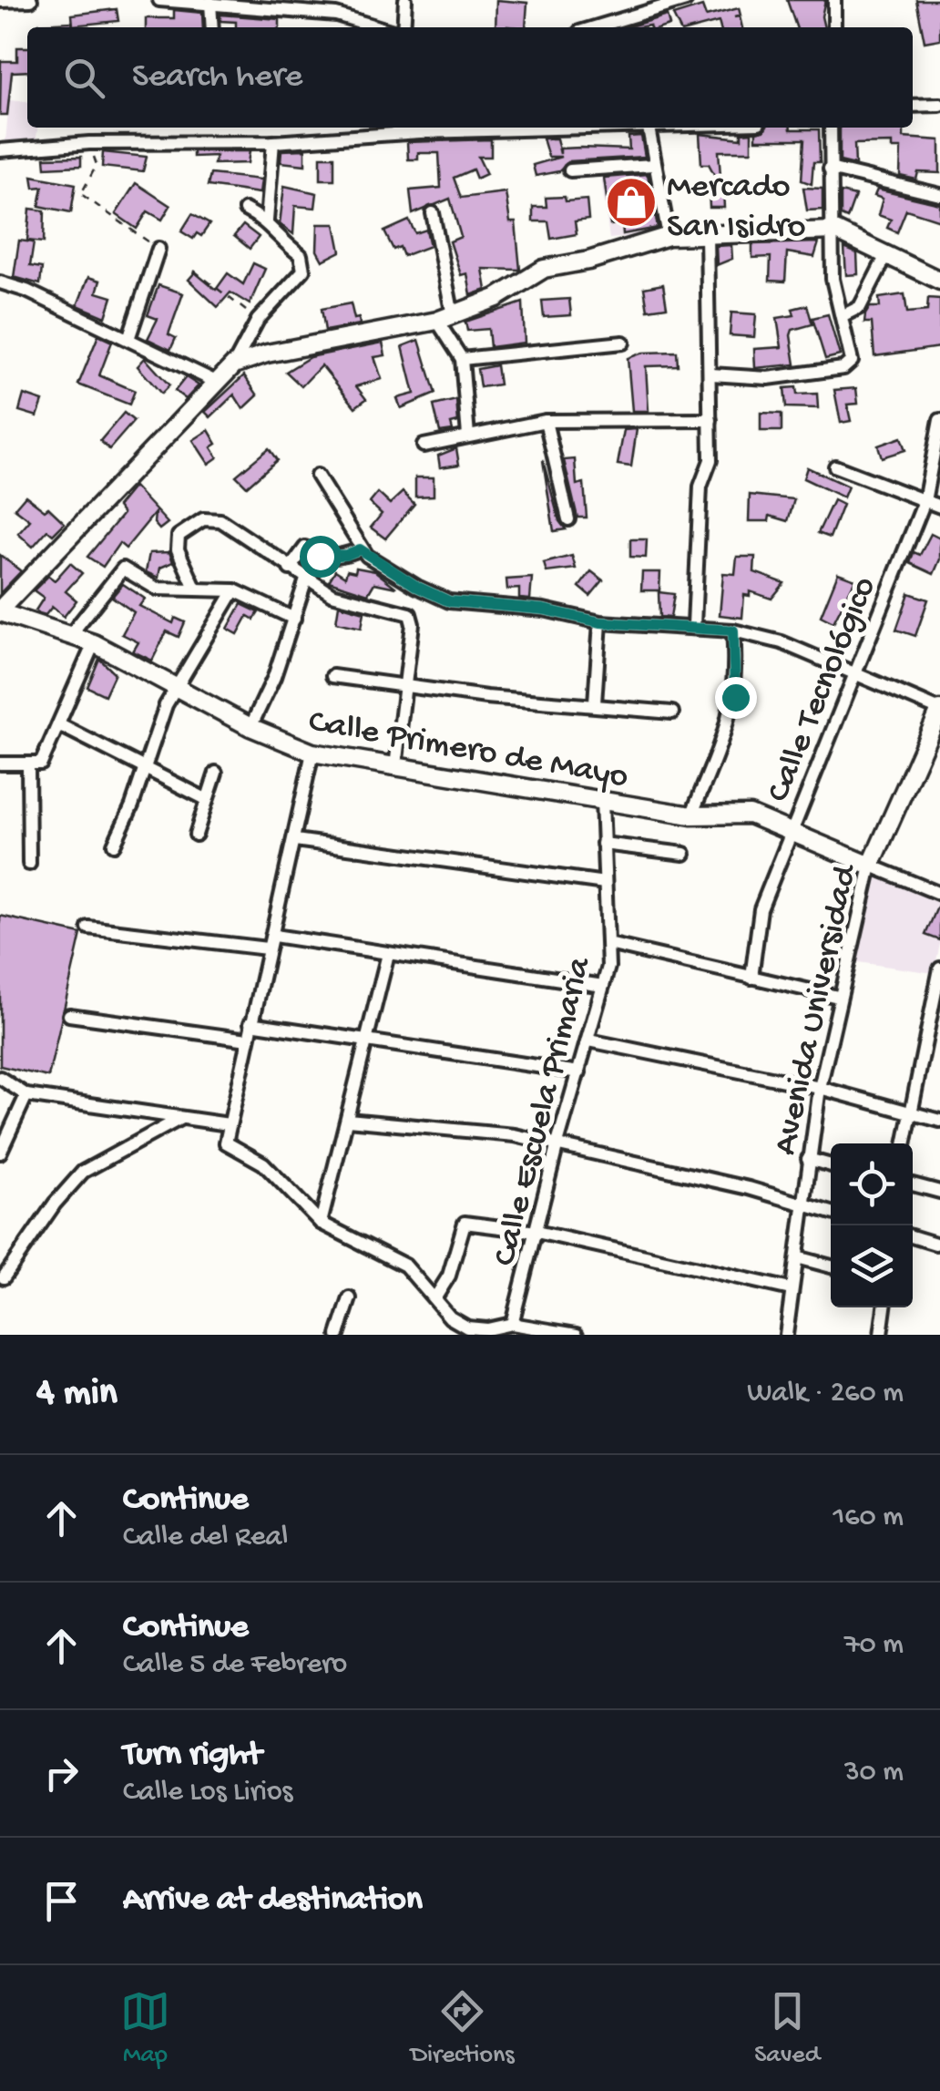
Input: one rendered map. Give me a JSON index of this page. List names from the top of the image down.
{
  "streets": {
    "street": [
      "Calle Tecnológico",
      "Calle Primero de Mayo",
      "Avenida Universidad",
      "Calle Escuela Primaria"
    ]
  },
  "crossings": [
    ["Calle Tecnológico", "Calle Primero de Mayo"],
    ["Calle Primero de Mayo", "Avenida Universidad"],
    ["Calle Primero de Mayo", "Calle Escuela Primaria"]
  ],
  "places": {
    "shop": ["Mercado San Isidro"]
  },
  "page": {
    "search": "Search here",
    "heading": ["4 min", "Walk · 260 m"],
    "list": [
      ["Continue", "Calle del Real", "160 m"],
      ["Continue", "Calle 5 de Febrero", "70 m"],
      ["Turn right", "Calle Los Lirios", "30 m"],
      "Arrive at destination"
    ],
    "nav": ["Map", "Directions", "Saved"]
  }
}
